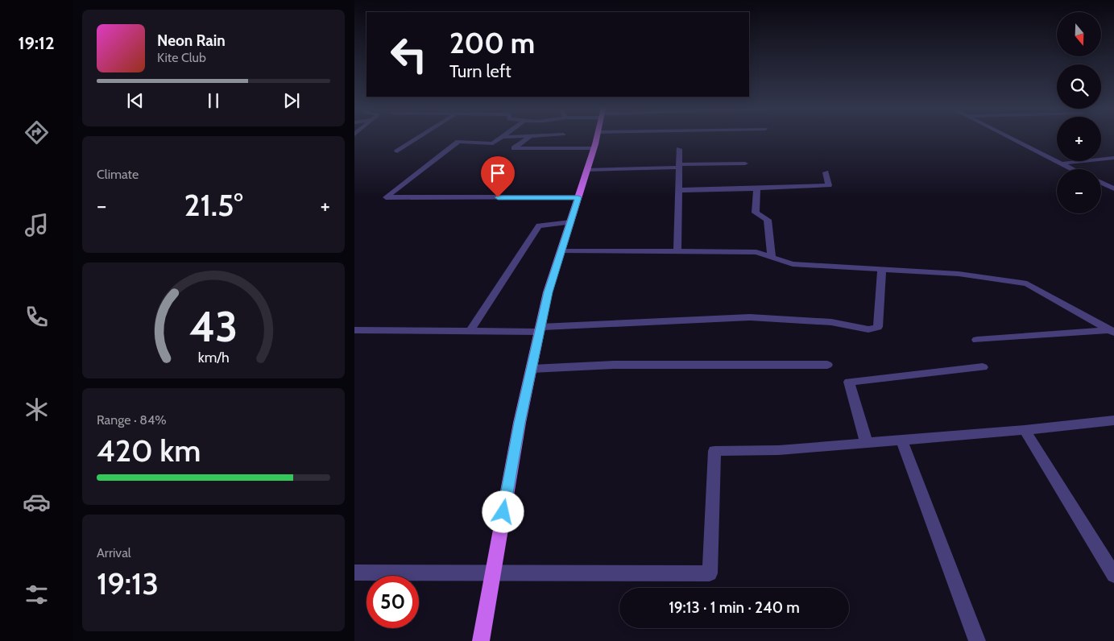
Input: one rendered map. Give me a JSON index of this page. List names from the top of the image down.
{
  "north": "bottom",
  "page": {
    "tabs": "19:12",
    "map_buttons": ["+", "−"],
    "turn": ["200 m", "Turn left"],
    "song": ["Neon Rain", "Kite Club"],
    "tile": [
      "Climate",
      ["Range · 84%", "420 km"],
      ["Arrival", "19:13"]
    ],
    "heat": ["−", "21.5°", "+"],
    "limit": "50",
    "trip": "19:13 · 1 min · 240 m",
    "gauge": ["43", "km/h"]
  }
}
